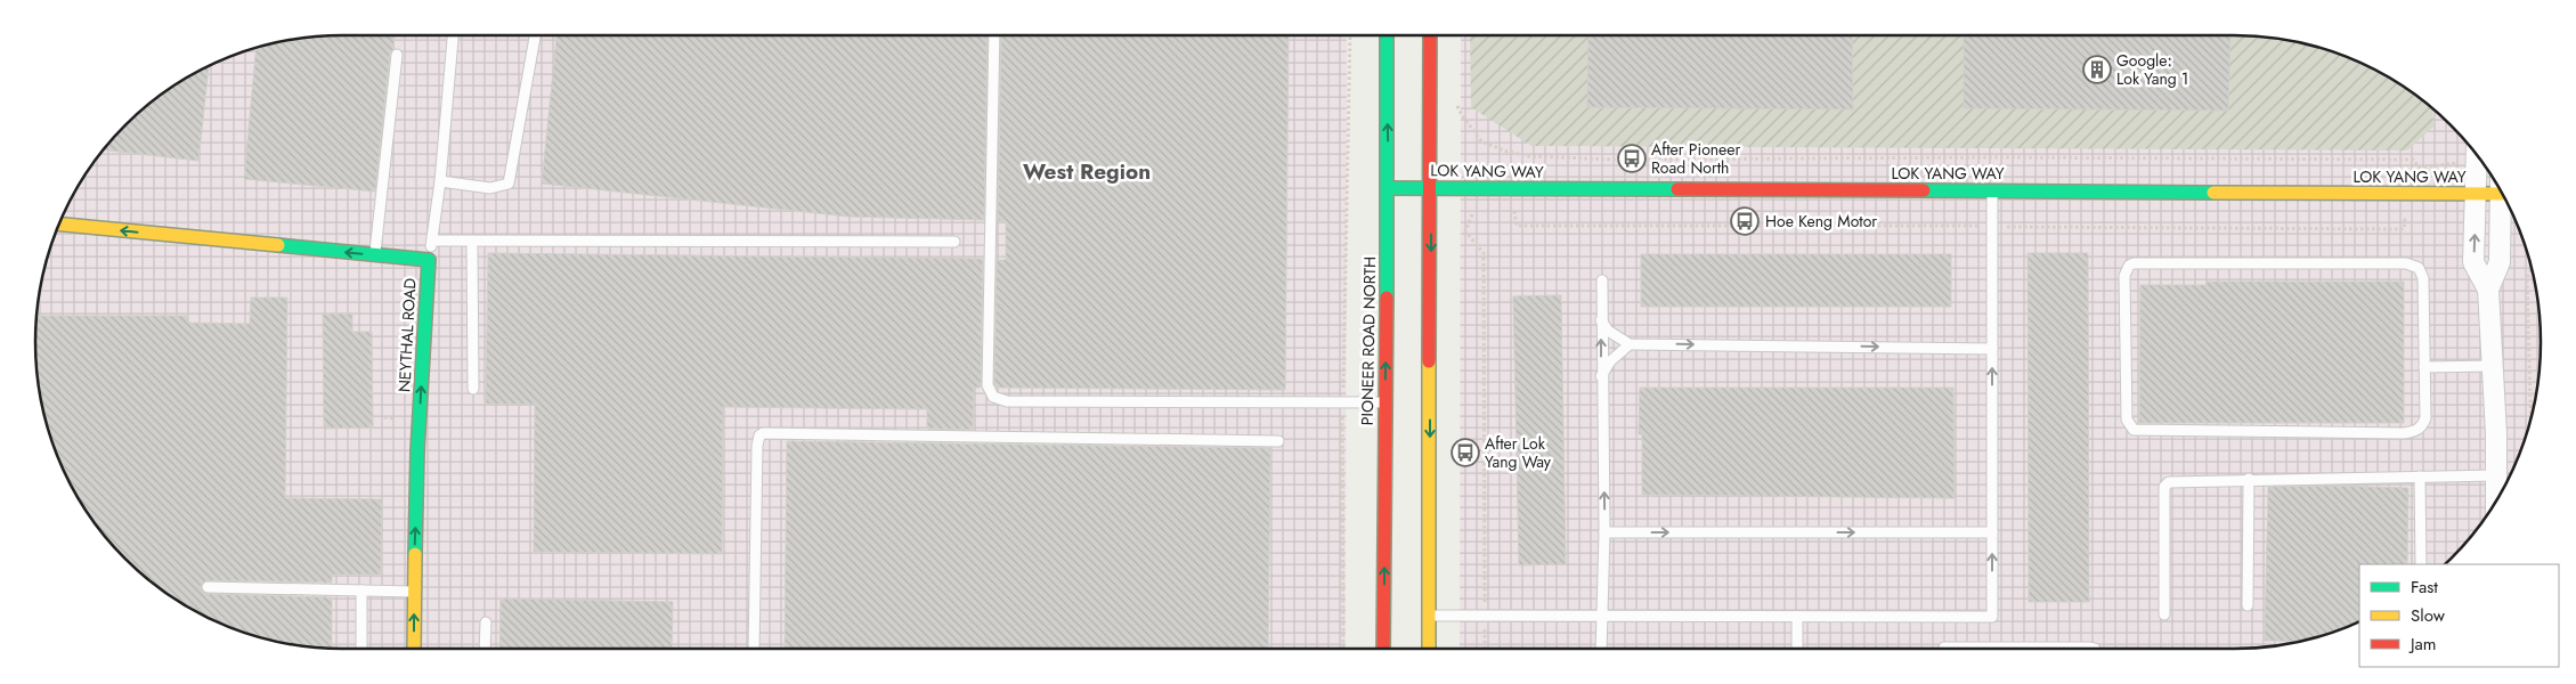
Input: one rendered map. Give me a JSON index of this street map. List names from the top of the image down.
{
  "streets": {
    "street": ["LOK YANG WAY", "NEYTHAL ROAD", "PIONEER ROAD NORTH"]
  },
  "crossings": [
    ["LOK YANG WAY", "PIONEER ROAD NORTH"]
  ],
  "districts": ["West Region"],
  "places": {
    "building": ["Google: Lok Yang 1"],
    "bus stop": ["After Pioneer Road North", "Hoe Keng Motor", "After Lok Yang Way"]
  },
  "legend": ["Fast", "Slow", "Jam"]
}
